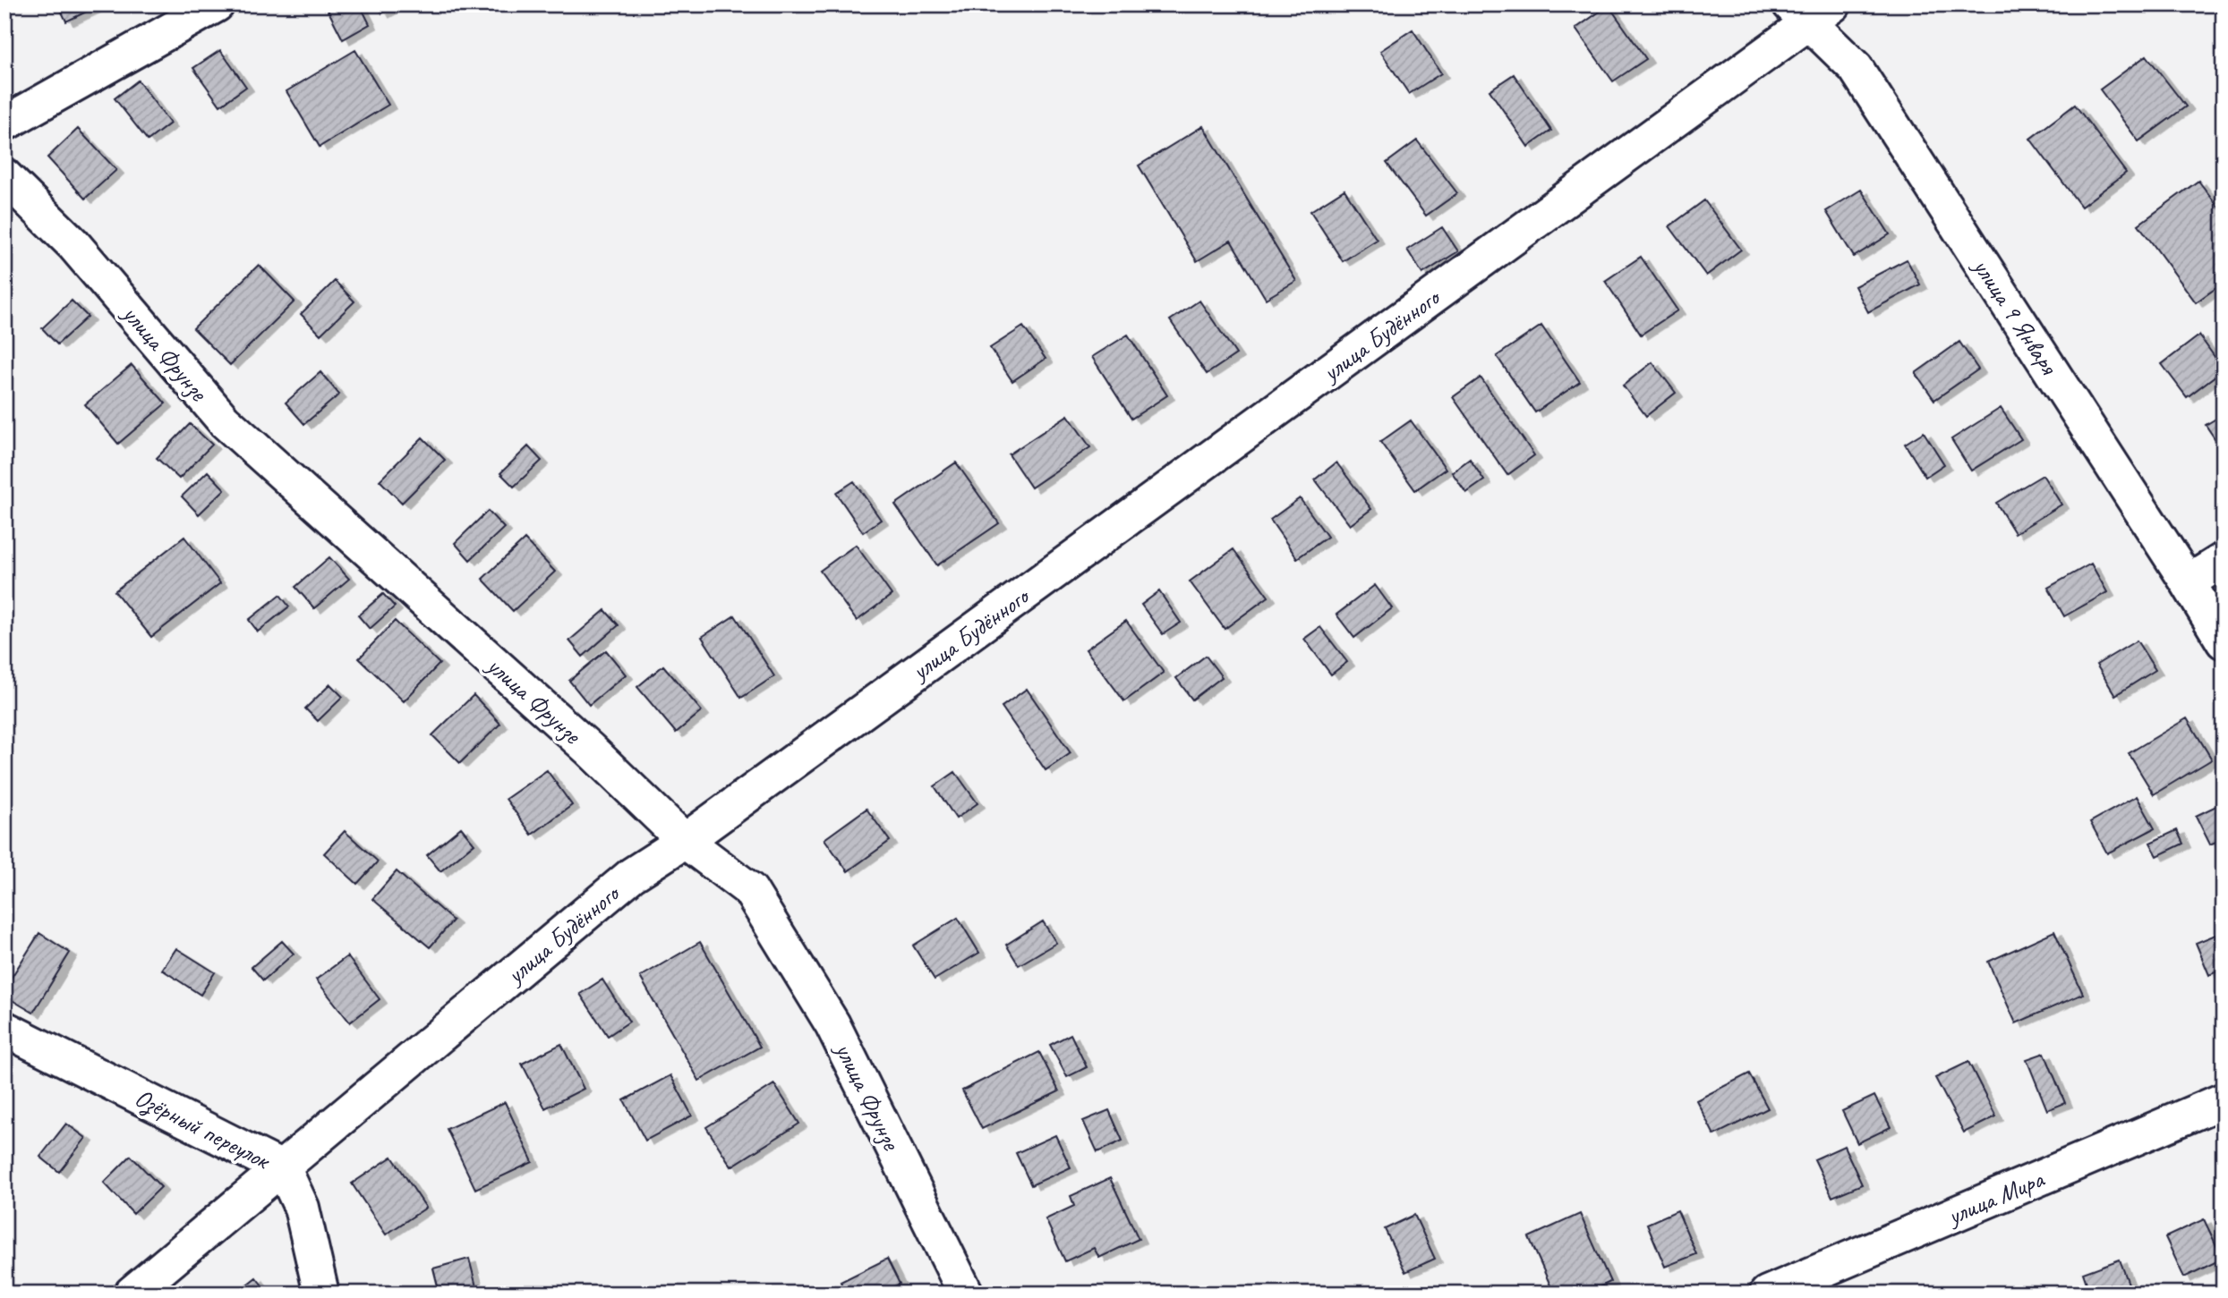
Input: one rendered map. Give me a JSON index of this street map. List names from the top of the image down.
{
  "streets": {
    "street": [
      "улица 9 Января",
      "улица Будённого",
      "улица Фрунзе",
      "Озёрный переулок",
      "улица Мира"
    ]
  },
  "crossings": [
    ["улица 9 Января", "улица Будённого"],
    ["улица Будённого", "улица Фрунзе"],
    ["улица Будённого", "Озёрный переулок"]
  ]
}
